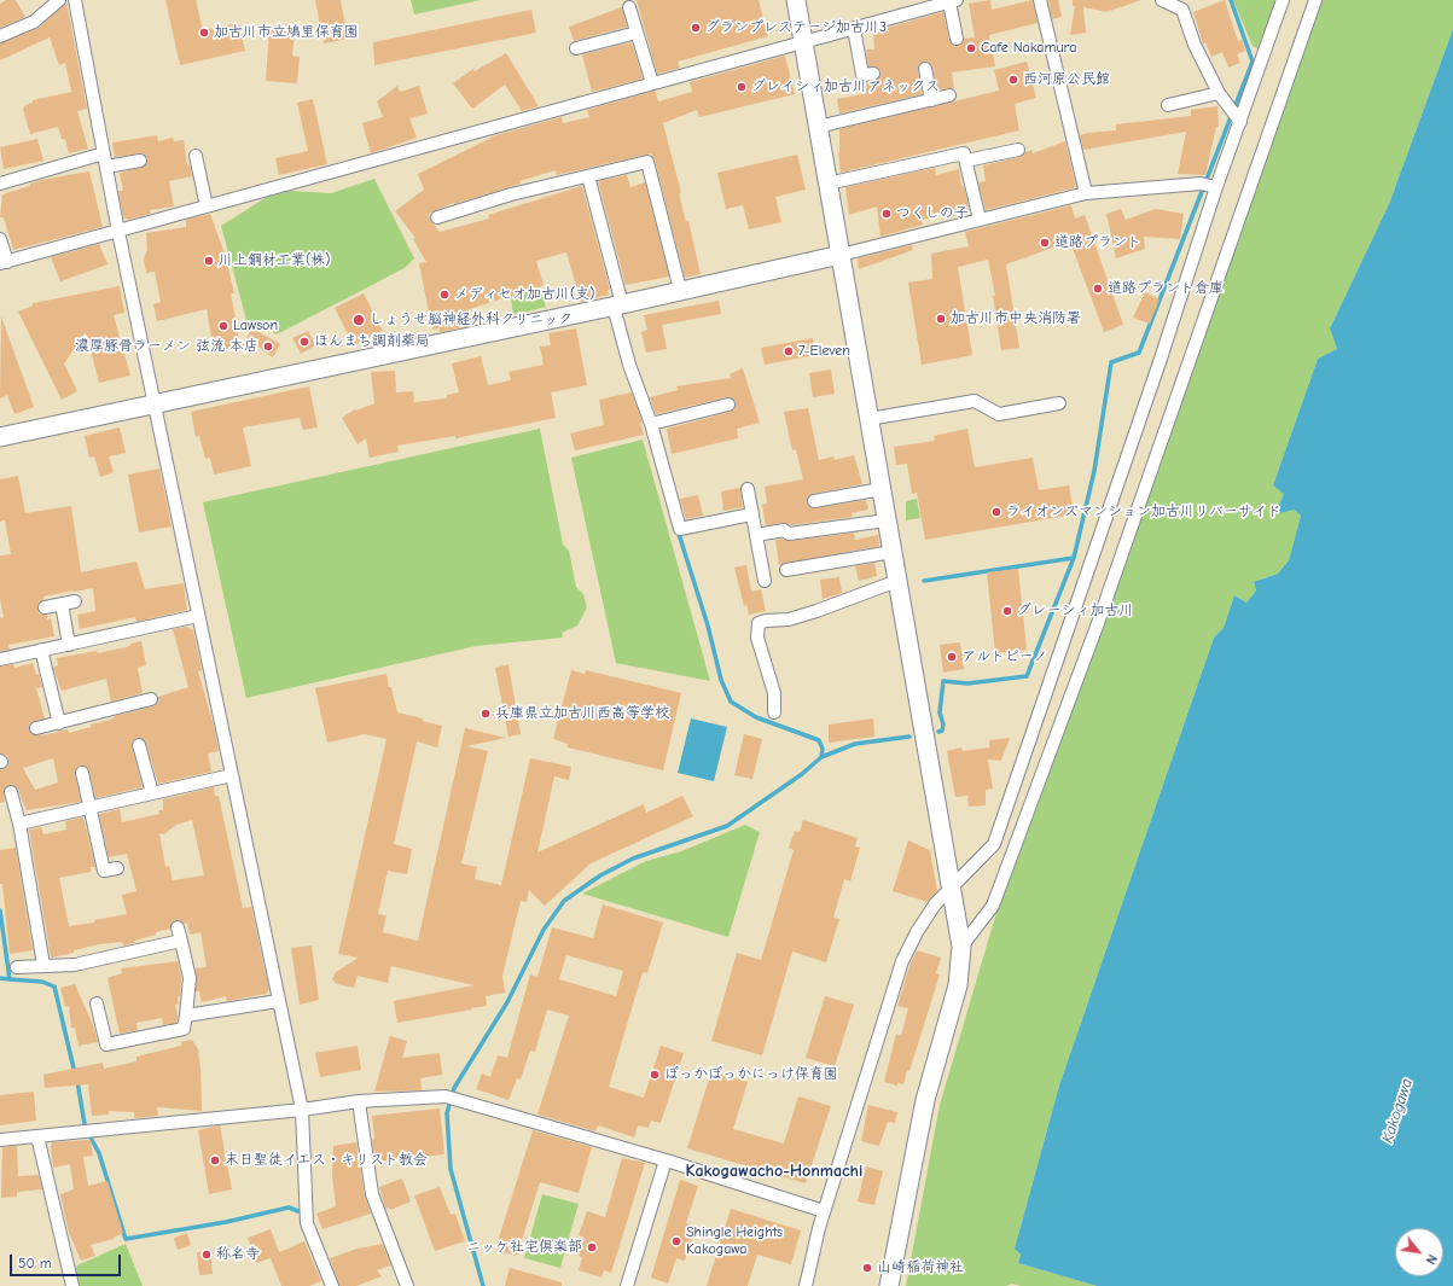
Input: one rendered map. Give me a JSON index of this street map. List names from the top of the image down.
{
  "districts": ["Kakogawacho-Honmachi"],
  "water": ["Kakogawa"],
  "places": [
    "グランプレステージ加古川3",
    "加古川市立鳩里保育園",
    "Cafe Nakamura",
    "西河原公民館",
    "グレイシィ加古川アネックス",
    "つくしの子",
    "道路プラント",
    "川上鋼材工業(株)",
    "道路プラント倉庫",
    "メディセオ加古川(支)",
    "加古川市中央消防署",
    "しょうせ脳神経外科クリニック",
    "Lawson",
    "ほんまち調剤薬局",
    "濃厚豚骨ラーメン 弦流 本店",
    "7-Eleven",
    "ライオンズマンション加古川リバーサイド",
    "グレーシィ加古川",
    "アルトピーノ",
    "兵庫県立加古川西高等学校",
    "ぽっかぽっかにっけ保育園",
    "末日聖徒イエス・キリスト教会",
    "Shingle Heights Kakogawa",
    "ニッケ社宅倶楽部",
    "称名寺",
    "山崎稲荷神社"
  ],
  "scale_bar": "50 m",
  "north": "bottom right"
}
